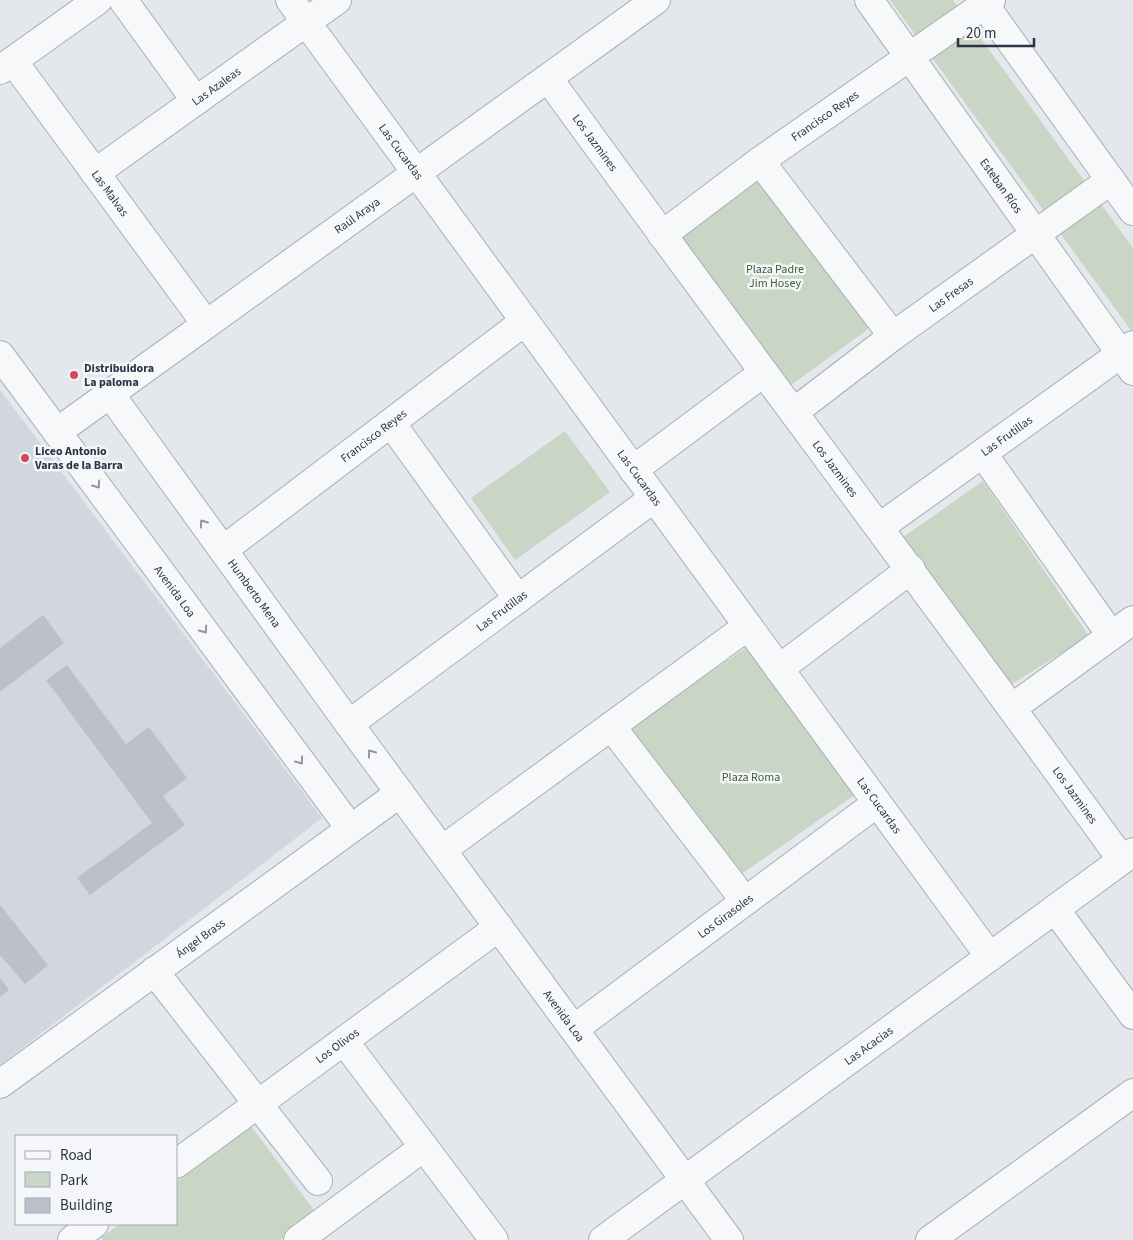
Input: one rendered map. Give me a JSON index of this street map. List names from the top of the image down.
{
  "streets": {
    "street": [
      "Las Azaleas",
      "Francisco Reyes",
      "Los Jazmines",
      "Las Cucardas",
      "Esteban Ríos",
      "Las Malvas",
      "Raúl Araya",
      "Las Fresas",
      "Las Frutillas",
      "Avenida Loa",
      "Humberto Mena",
      "Los Girasoles",
      "Ángel Brass",
      "Los Olivos",
      "Las Acacias"
    ]
  },
  "crossings": [
    ["Las Azaleas", "Las Cucardas"],
    ["Las Azaleas", "Las Malvas"],
    ["Francisco Reyes", "Los Jazmines"],
    ["Francisco Reyes", "Las Cucardas"],
    ["Francisco Reyes", "Esteban Ríos"],
    ["Francisco Reyes", "Humberto Mena"],
    ["Los Jazmines", "Raúl Araya"],
    ["Los Jazmines", "Las Fresas"],
    ["Los Jazmines", "Las Frutillas"],
    ["Los Jazmines", "Las Acacias"],
    ["Las Cucardas", "Raúl Araya"],
    ["Las Cucardas", "Las Frutillas"],
    ["Las Cucardas", "Los Girasoles"],
    ["Las Cucardas", "Las Acacias"],
    ["Esteban Ríos", "Las Fresas"],
    ["Esteban Ríos", "Las Frutillas"],
    ["Las Malvas", "Raúl Araya"],
    ["Raúl Araya", "Avenida Loa"],
    ["Raúl Araya", "Humberto Mena"],
    ["Las Frutillas", "Humberto Mena"],
    ["Avenida Loa", "Humberto Mena"],
    ["Avenida Loa", "Los Girasoles"],
    ["Avenida Loa", "Ángel Brass"],
    ["Avenida Loa", "Los Olivos"],
    ["Avenida Loa", "Las Acacias"],
    ["Humberto Mena", "Ángel Brass"]
  ],
  "one_way": ["Avenida Loa", "Humberto Mena"],
  "parks": ["Plaza Padre Jim Hosey", "Plaza Roma"],
  "places": ["Distribuidora La paloma", "Liceo Antonio Varas de la Barra"],
  "legend": ["Road", "Park", "Building"],
  "scale_bar": "20 m"
}
